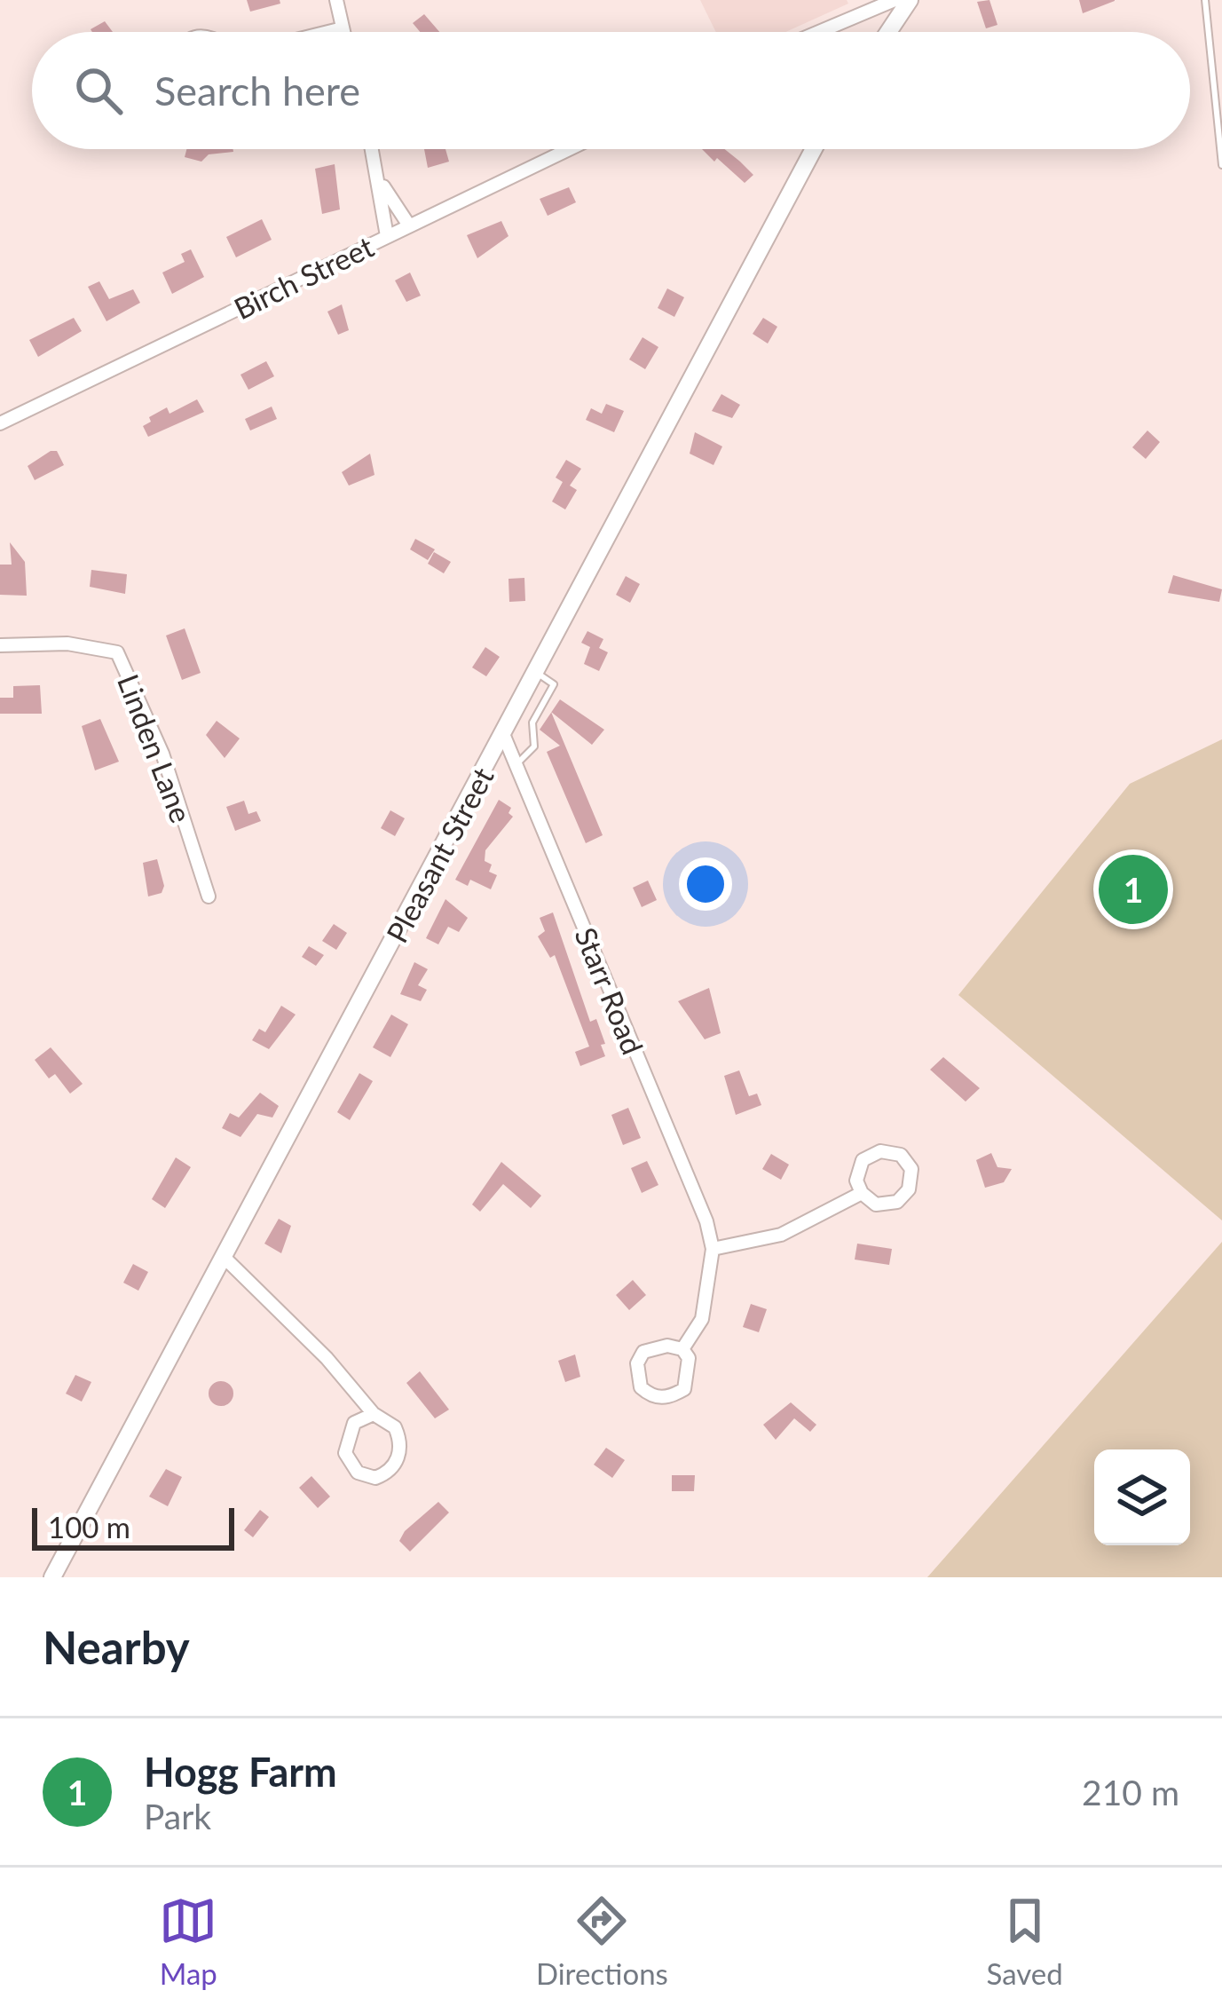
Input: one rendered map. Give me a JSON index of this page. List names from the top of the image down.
{
  "streets": {
    "main road": ["Pleasant Street"],
    "street": ["Birch Street", "Linden Lane", "Starr Road"]
  },
  "crossings": [
    ["Pleasant Street", "Starr Road"]
  ],
  "scale_bar": "100 m",
  "page": {
    "search": "Search here",
    "pins": "1",
    "scale": "100 m",
    "heading": "Nearby",
    "list": [
      {
        "mark": "1",
        "name": "Hogg Farm",
        "note": "Park",
        "value": "210 m"
      }
    ],
    "nav": ["Map", "Directions", "Saved"]
  }
}
